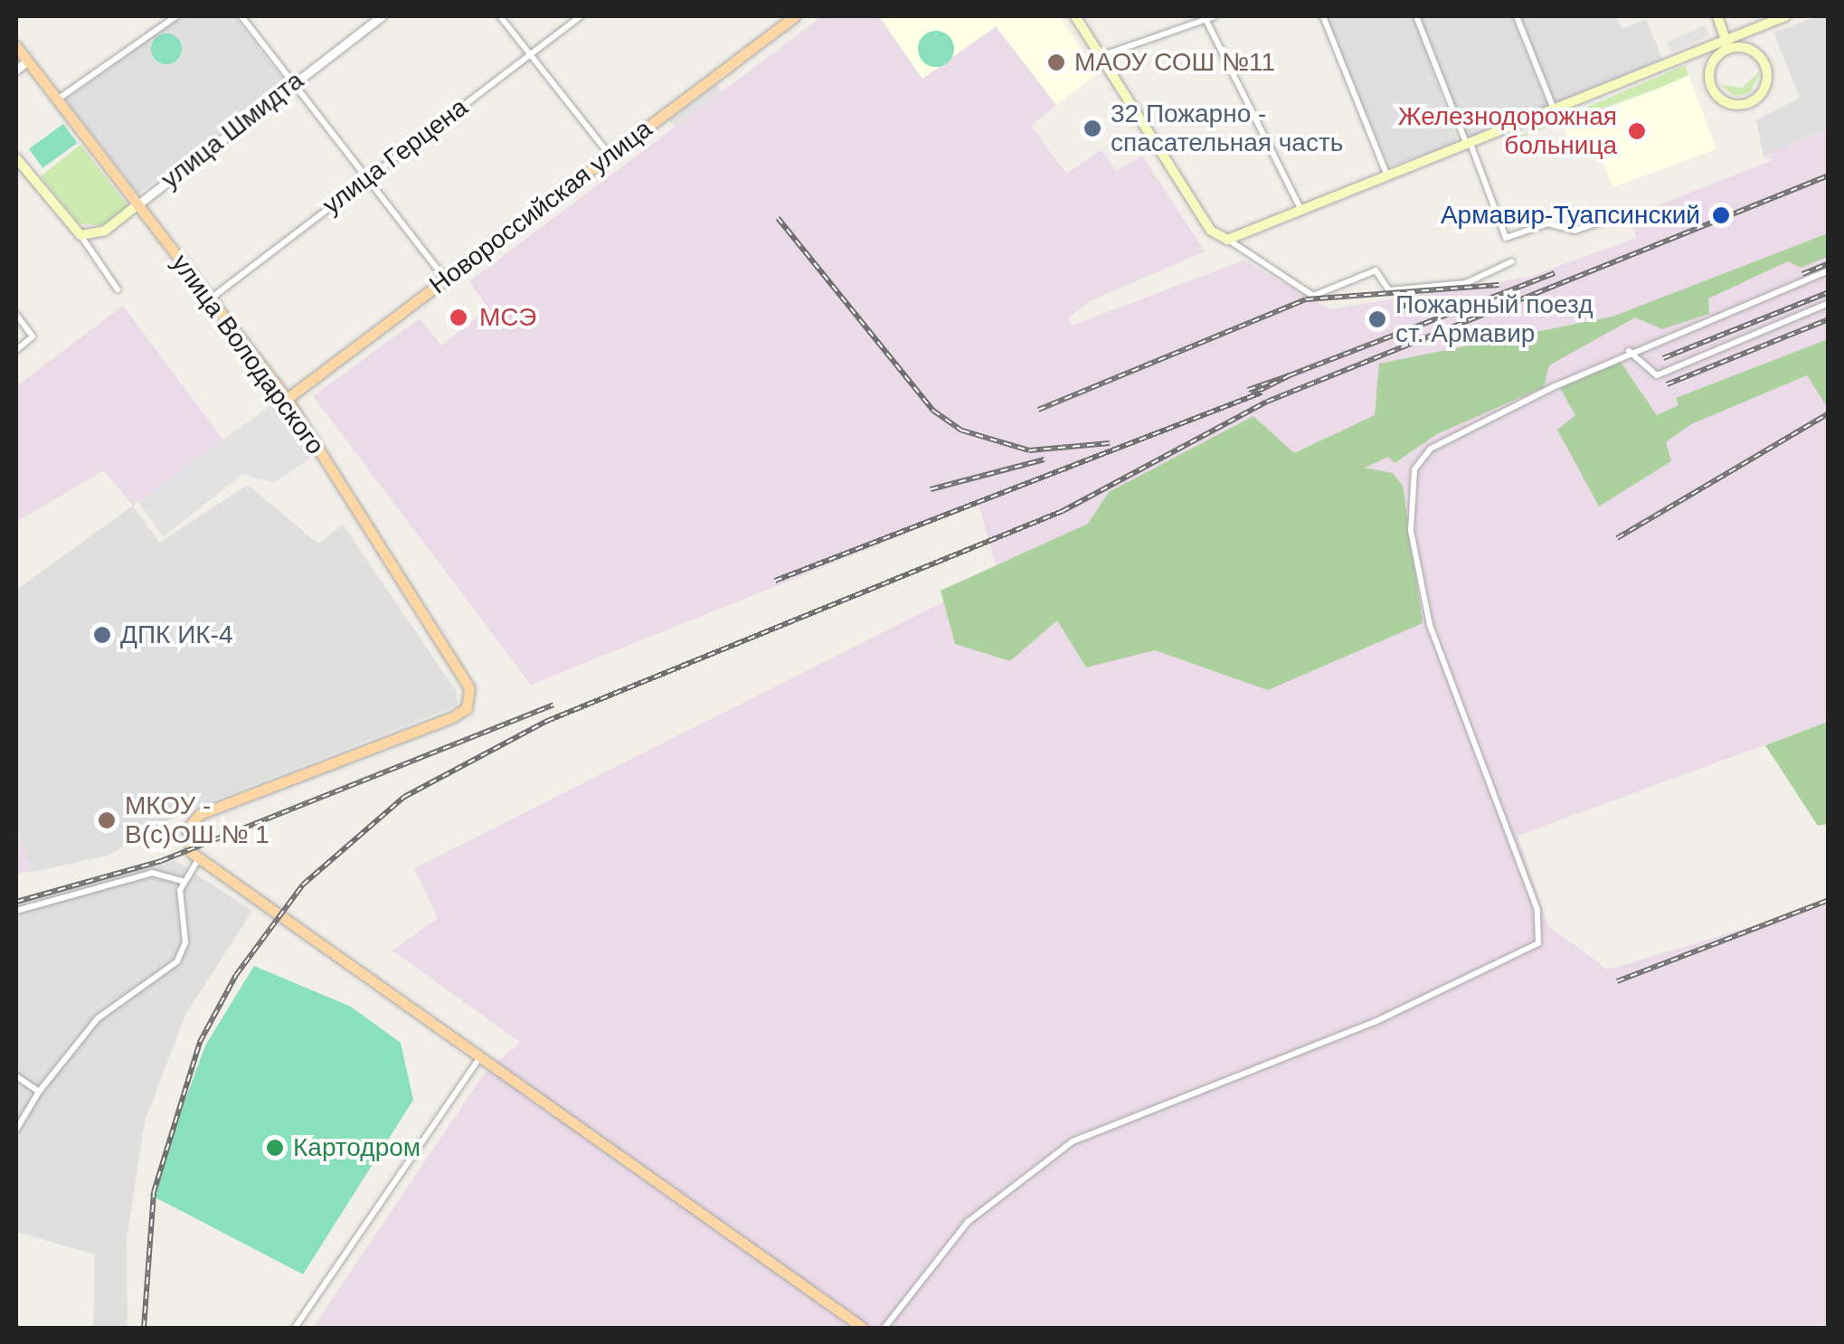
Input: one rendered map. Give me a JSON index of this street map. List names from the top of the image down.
{
  "streets": {
    "main road": ["улица Шмидта", "Новороссийская улица", "улица Володарского"],
    "street": ["улица Герцена"]
  },
  "crossings": [
    ["улица Шмидта", "улица Володарского"],
    ["улица Герцена", "улица Володарского"],
    ["Новороссийская улица", "улица Володарского"]
  ],
  "places": [
    "МАОУ СОШ №11",
    "32 Пожарно - спасательная часть",
    "Железнодорожная больница",
    "Армавир-Туапсинский",
    "МСЭ",
    "Пожарный поезд ст. Армавир",
    "ДПК ИК-4",
    "МКОУ - В(с)ОШ № 1",
    "Картодром"
  ]
}
